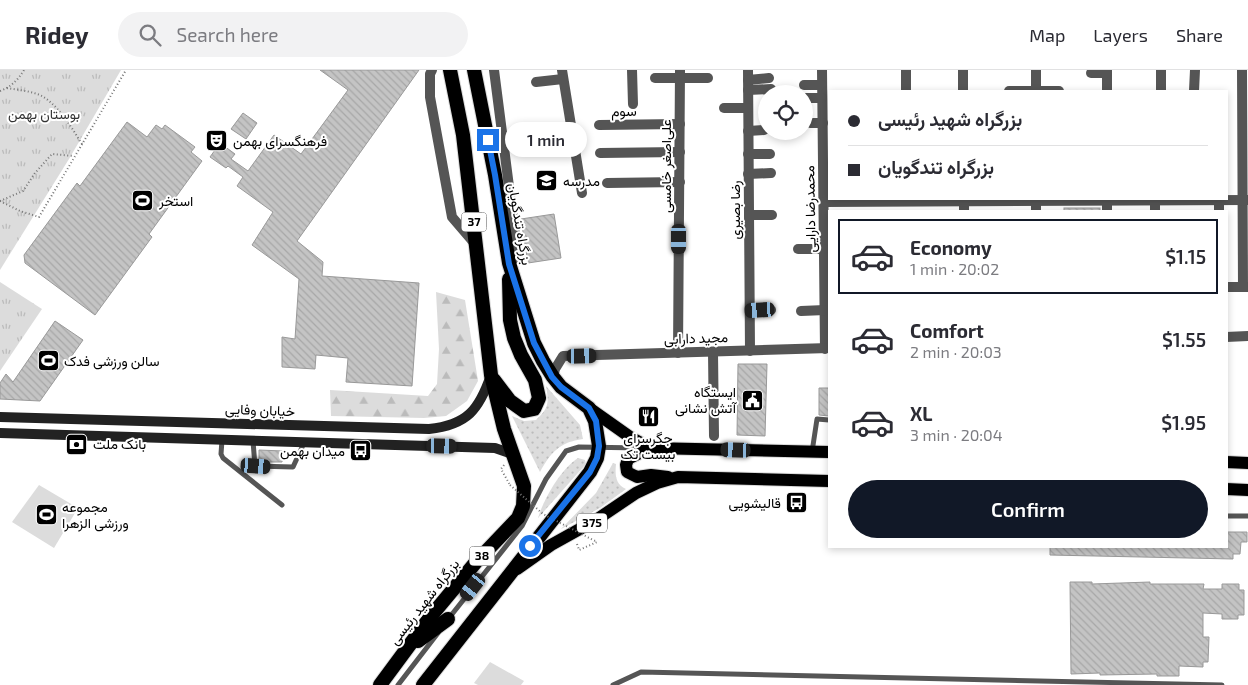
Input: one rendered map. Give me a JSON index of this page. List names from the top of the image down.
{
  "streets": {
    "highway": [
      "37",
      "بزرگراه تندگویان",
      "38",
      "بزرگراه شهید رئیسی"
    ],
    "main road": ["خیابان وفایی", "375"],
    "street": [
      "سوم",
      "علی‌اصغر خامسی",
      "محمدرضا دارایی",
      "رضا بصیری",
      "مجید دارابی"
    ]
  },
  "crossings": [
    ["سوم", "علی‌اصغر خامسی"],
    ["علی‌اصغر خامسی", "مجید دارابی"],
    ["محمدرضا دارایی", "مجید دارابی"],
    ["رضا بصیری", "مجید دارابی"],
    ["37", "خیابان وفایی"],
    ["37", "بزرگراه شهید رئیسی"],
    ["بزرگراه تندگویان", "مجید دارابی"],
    ["خیابان وفایی", "بزرگراه شهید رئیسی"],
    ["375", "38"]
  ],
  "parks": ["بوستان بهمن"],
  "places": {
    "theatre": ["فرهنگسرای بهمن"],
    "school or university": ["مدرسه"],
    "sports": ["استخر", "سالن ورزشی فدک", "مجموعه ورزشی الزهرا"],
    "public building": ["ایستگاه آتش نشانی"],
    "restaurant": ["جگرسرای بیست تک"],
    "bank": ["بانک ملت"],
    "bus stop": ["میدان بهمن", "قالیشویی"]
  },
  "page": {
    "header": "Ridey",
    "search": "Search here",
    "nav": ["Map", "Layers", "Share"],
    "banner": ["بزرگراه شهید رئیسی", "بزرگراه تندگویان"],
    "bubble": "1 min",
    "list": [
      {
        "name": "Economy",
        "note": "1 min · 20:02",
        "value": "$1.15"
      },
      {
        "name": "Comfort",
        "note": "2 min · 20:03",
        "value": "$1.55"
      },
      {
        "name": "XL",
        "note": "3 min · 20:04",
        "value": "$1.95"
      }
    ],
    "buttons": "Confirm"
  }
}
